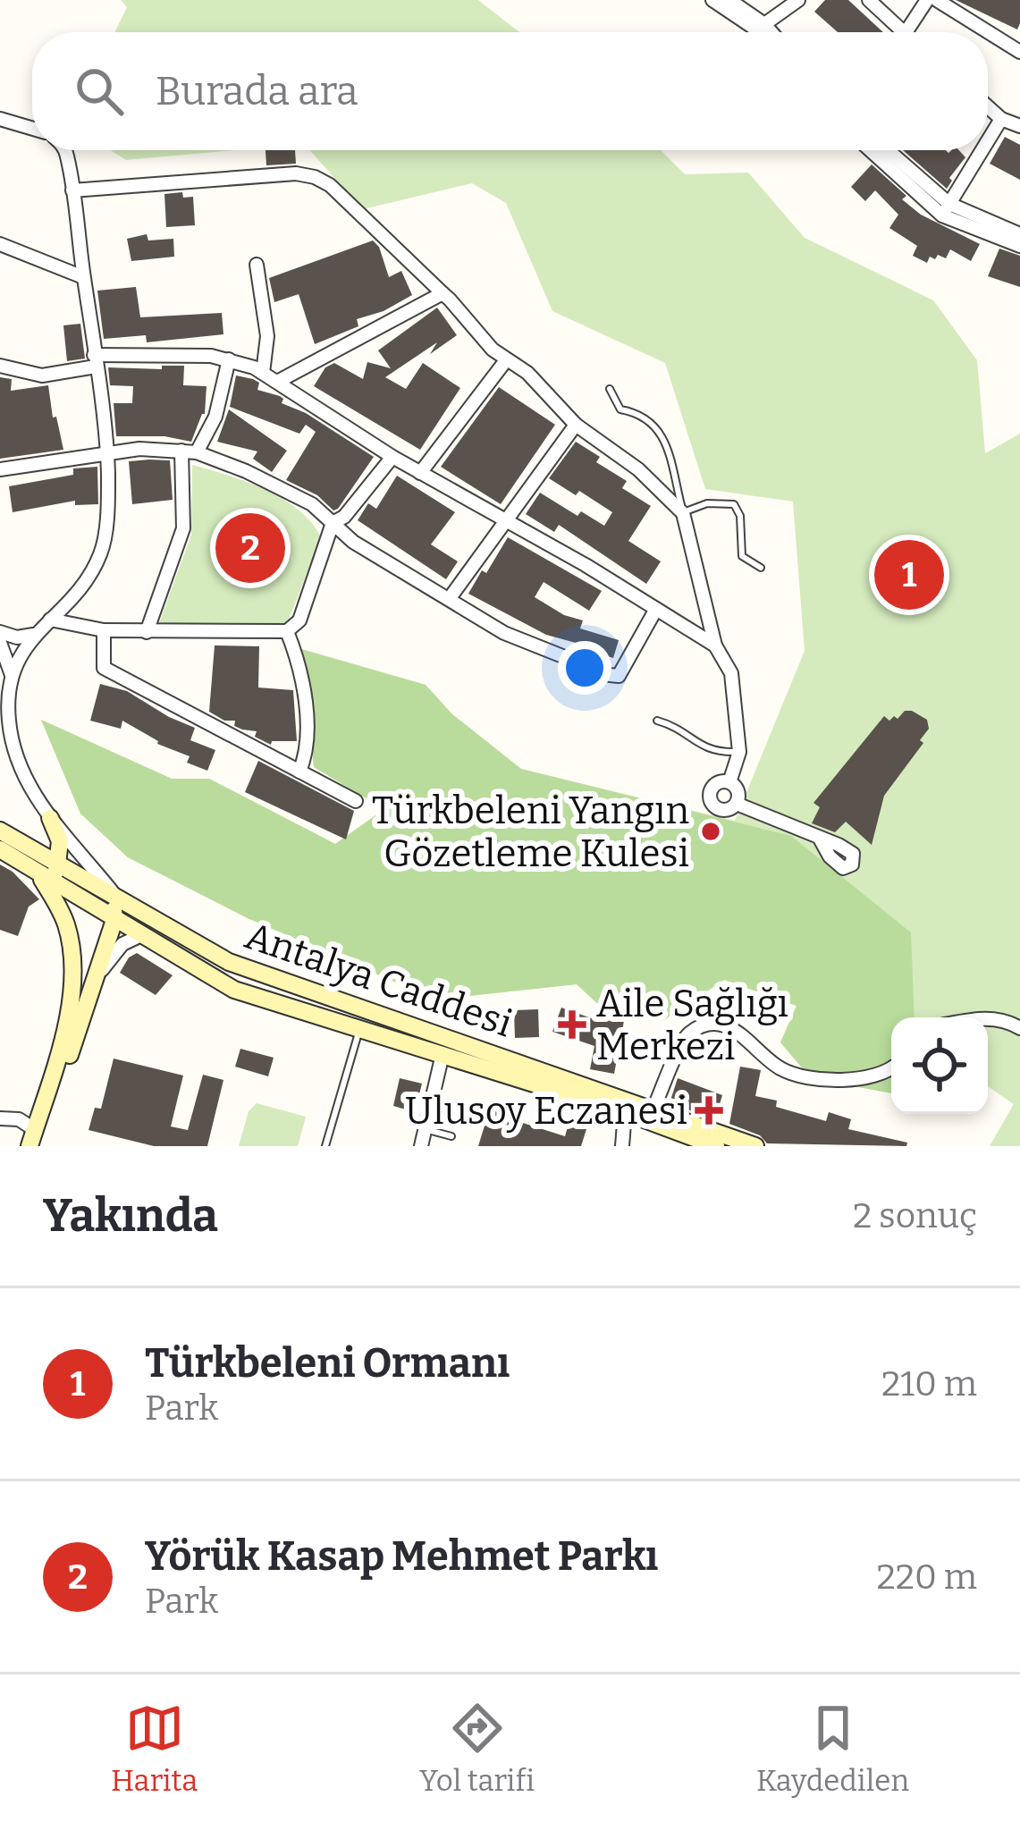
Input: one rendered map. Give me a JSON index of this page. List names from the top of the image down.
{
  "streets": {
    "main road": ["Antalya Caddesi"]
  },
  "places": {
    "other": ["Türkbeleni Yangın Gözetleme Kulesi"],
    "health": ["Aile Sağlığı Merkezi", "Ulusoy Eczanesi"]
  },
  "page": {
    "search": "Burada ara",
    "pins": ["2", "1"],
    "heading": ["Yakında", "2 sonuç"],
    "list": [
      {
        "mark": "1",
        "name": "Türkbeleni Ormanı",
        "note": "Park",
        "value": "210 m"
      },
      {
        "mark": "2",
        "name": "Yörük Kasap Mehmet Parkı",
        "note": "Park",
        "value": "220 m"
      }
    ],
    "nav": ["Harita", "Yol tarifi", "Kaydedilen"]
  }
}
